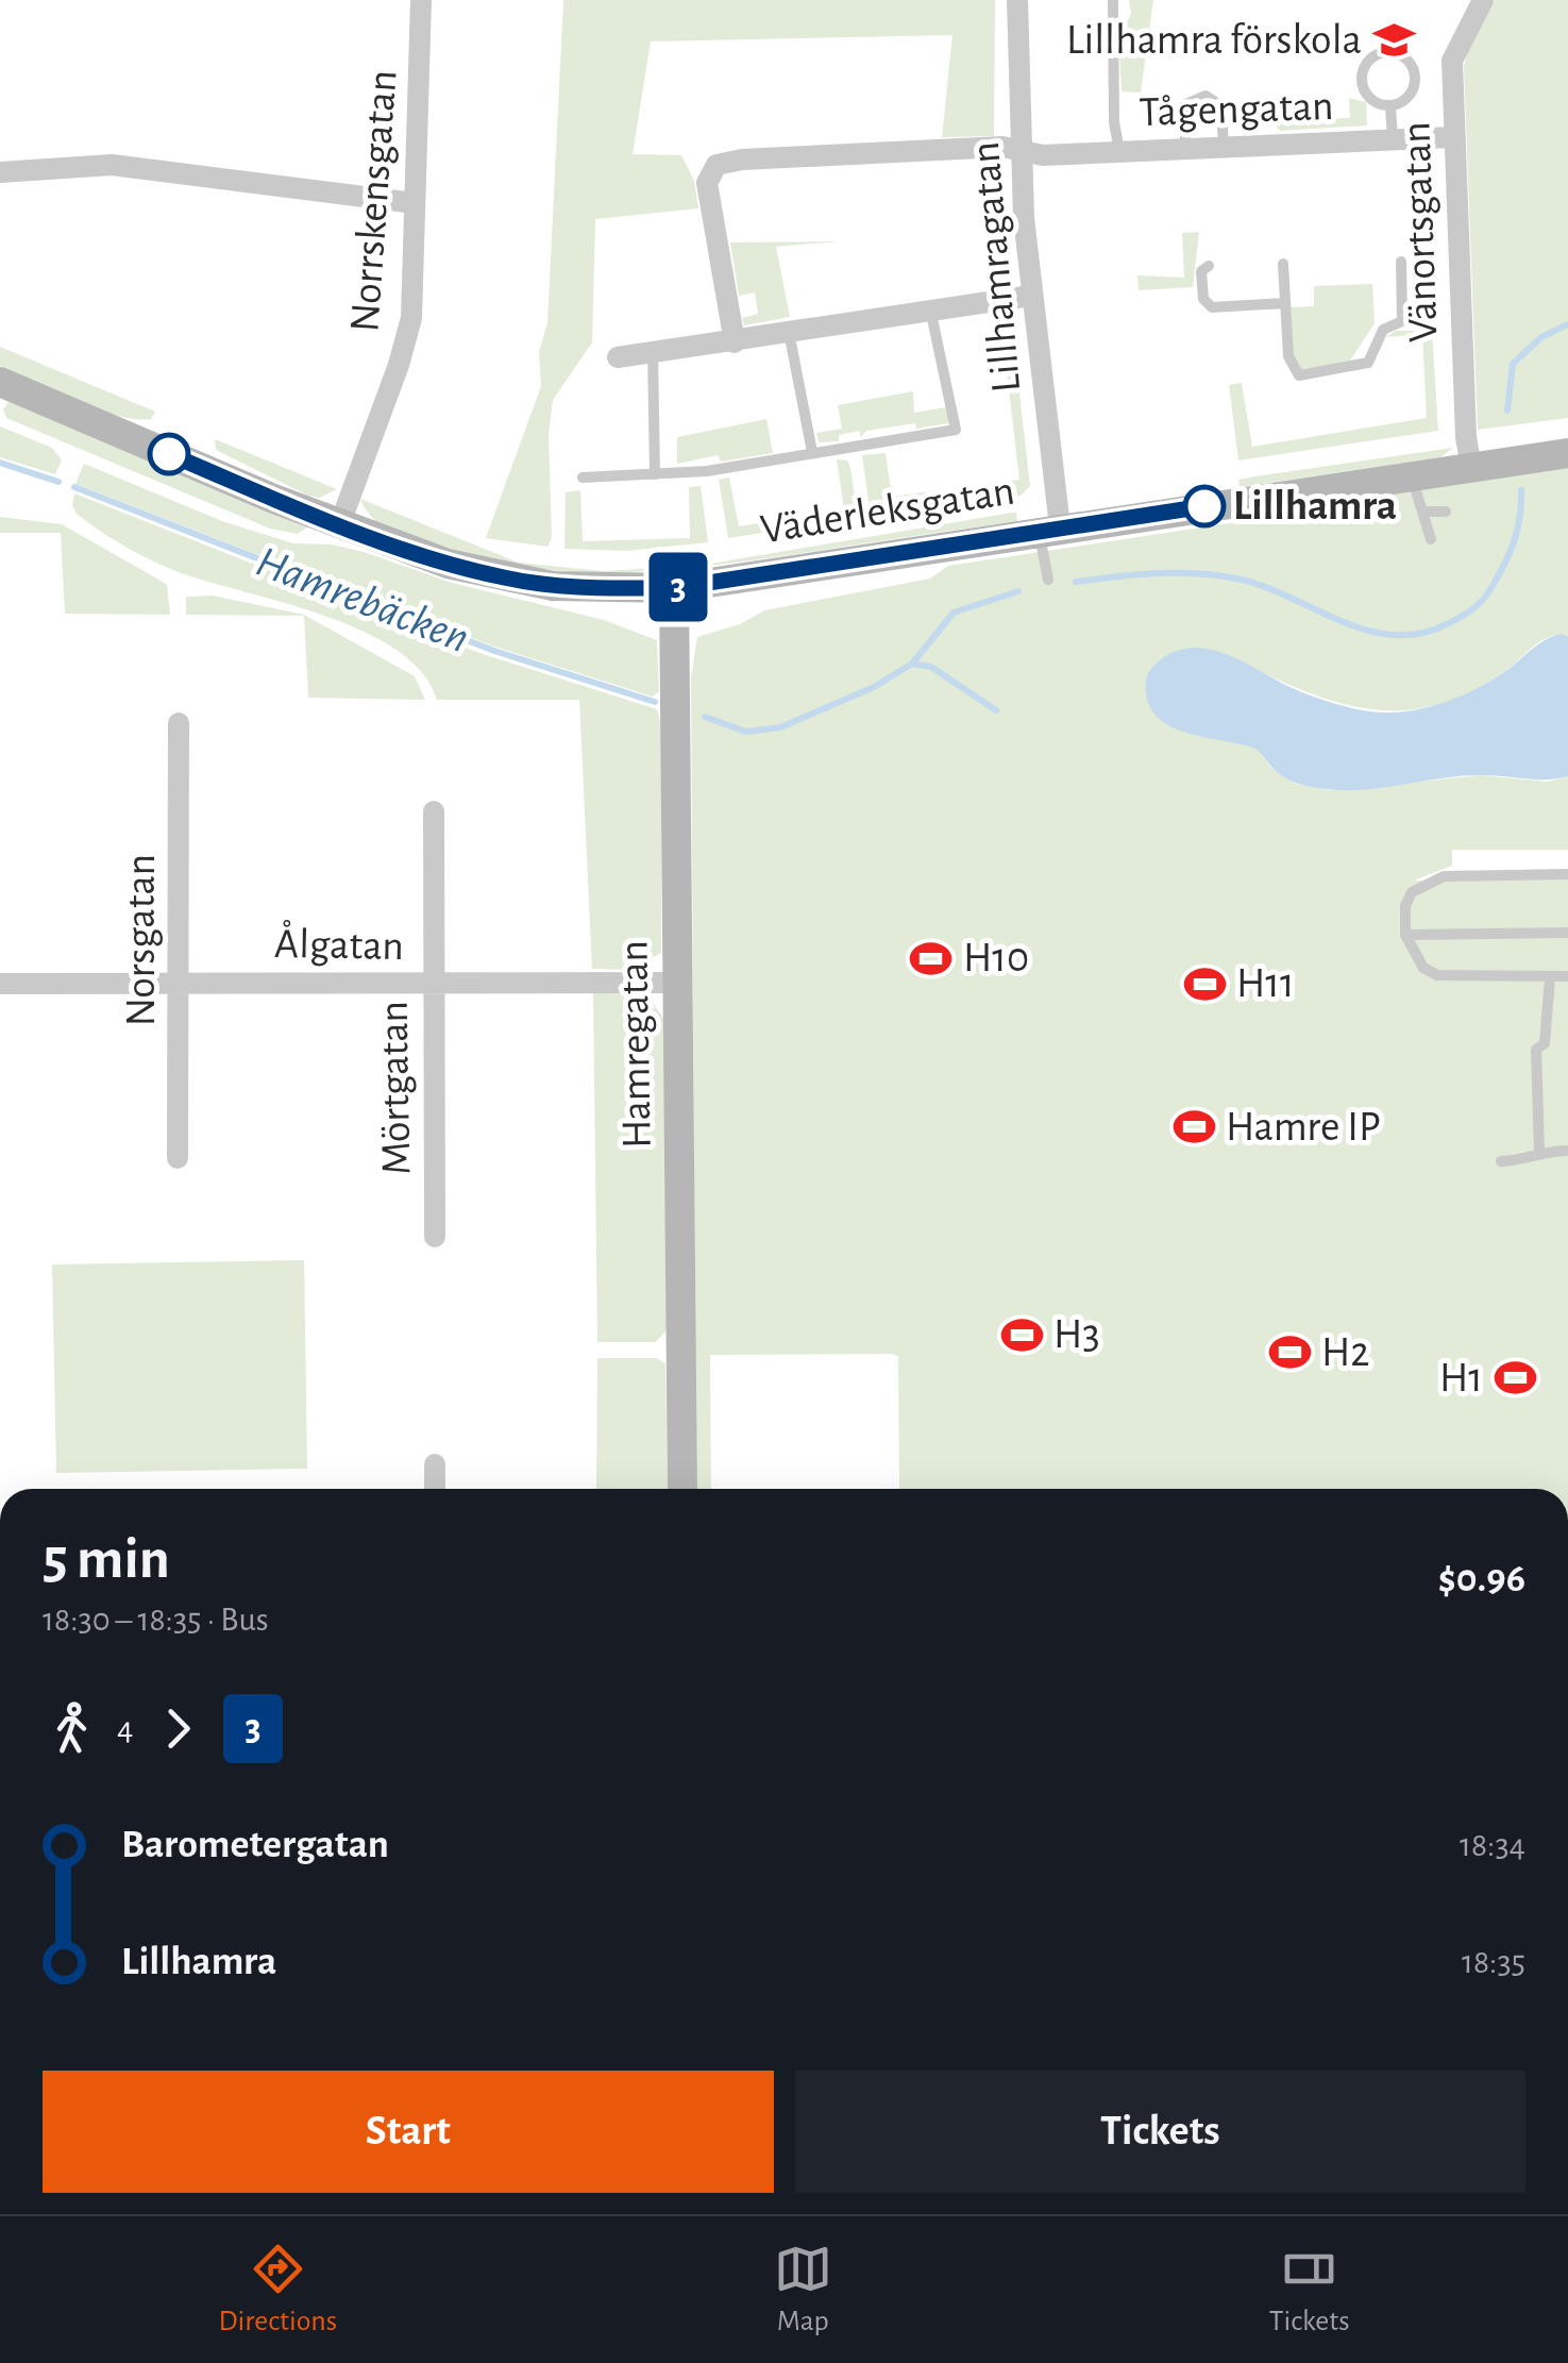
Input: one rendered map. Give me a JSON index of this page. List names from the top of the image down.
{
  "streets": {
    "street": [
      "Tågengatan",
      "Norrskensgatan",
      "Vänortsgatan",
      "Lillhamragatan",
      "Väderleksgatan",
      "Norsgatan",
      "Ålgatan",
      "Hamregatan",
      "Mörtgatan"
    ]
  },
  "crossings": [
    ["Tågengatan", "Vänortsgatan"],
    ["Tågengatan", "Lillhamragatan"],
    ["Norrskensgatan", "Väderleksgatan"],
    ["Vänortsgatan", "Väderleksgatan"],
    ["Lillhamragatan", "Väderleksgatan"],
    ["Väderleksgatan", "Hamregatan"],
    ["Norsgatan", "Ålgatan"],
    ["Ålgatan", "Hamregatan"],
    ["Ålgatan", "Mörtgatan"]
  ],
  "water": ["Hamrebäcken"],
  "places": {
    "school or university": ["Lillhamra förskola"],
    "other": ["Lillhamra"],
    "sports": [
      "H10",
      "H11",
      "Hamre IP",
      "H3",
      "H2",
      "H1"
    ]
  },
  "lines": ["bus line 3"],
  "page": {
    "on_map": "3",
    "heading": ["5 min", "18:30 – 18:35 · Bus", "$0.96"],
    "legs": ["4", "3"],
    "list": [
      {
        "name": "Barometergatan",
        "value": "18:34"
      },
      {
        "name": "Lillhamra",
        "value": "18:35"
      }
    ],
    "buttons": ["Start", "Tickets"],
    "tabs": ["Directions", "Map", "Tickets"]
  }
}
